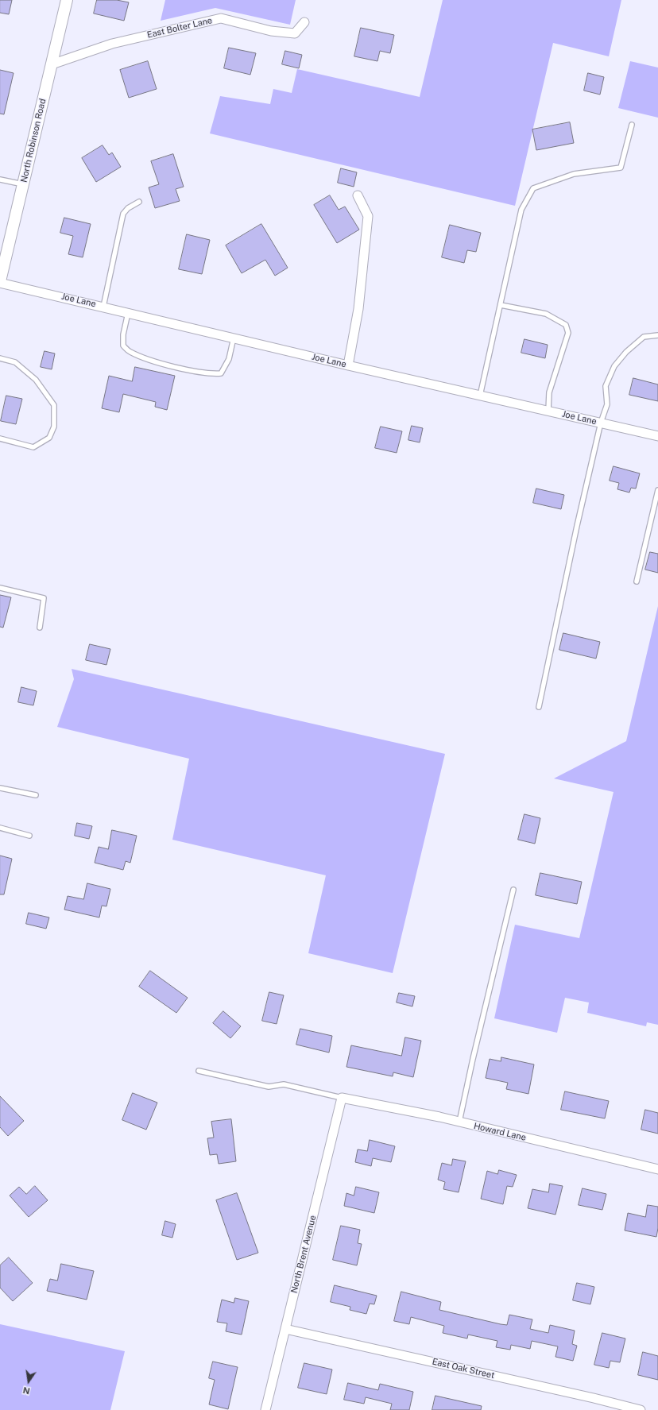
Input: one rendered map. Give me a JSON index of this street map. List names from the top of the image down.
{
  "streets": {
    "street": [
      "East Bolter Lane",
      "North Robinson Road",
      "Joe Lane",
      "Howard Lane",
      "North Brent Avenue",
      "East Oak Street"
    ]
  },
  "crossings": [
    ["East Bolter Lane", "North Robinson Road"],
    ["North Robinson Road", "Joe Lane"],
    ["Howard Lane", "North Brent Avenue"],
    ["North Brent Avenue", "East Oak Street"]
  ],
  "north": "bottom"
}
